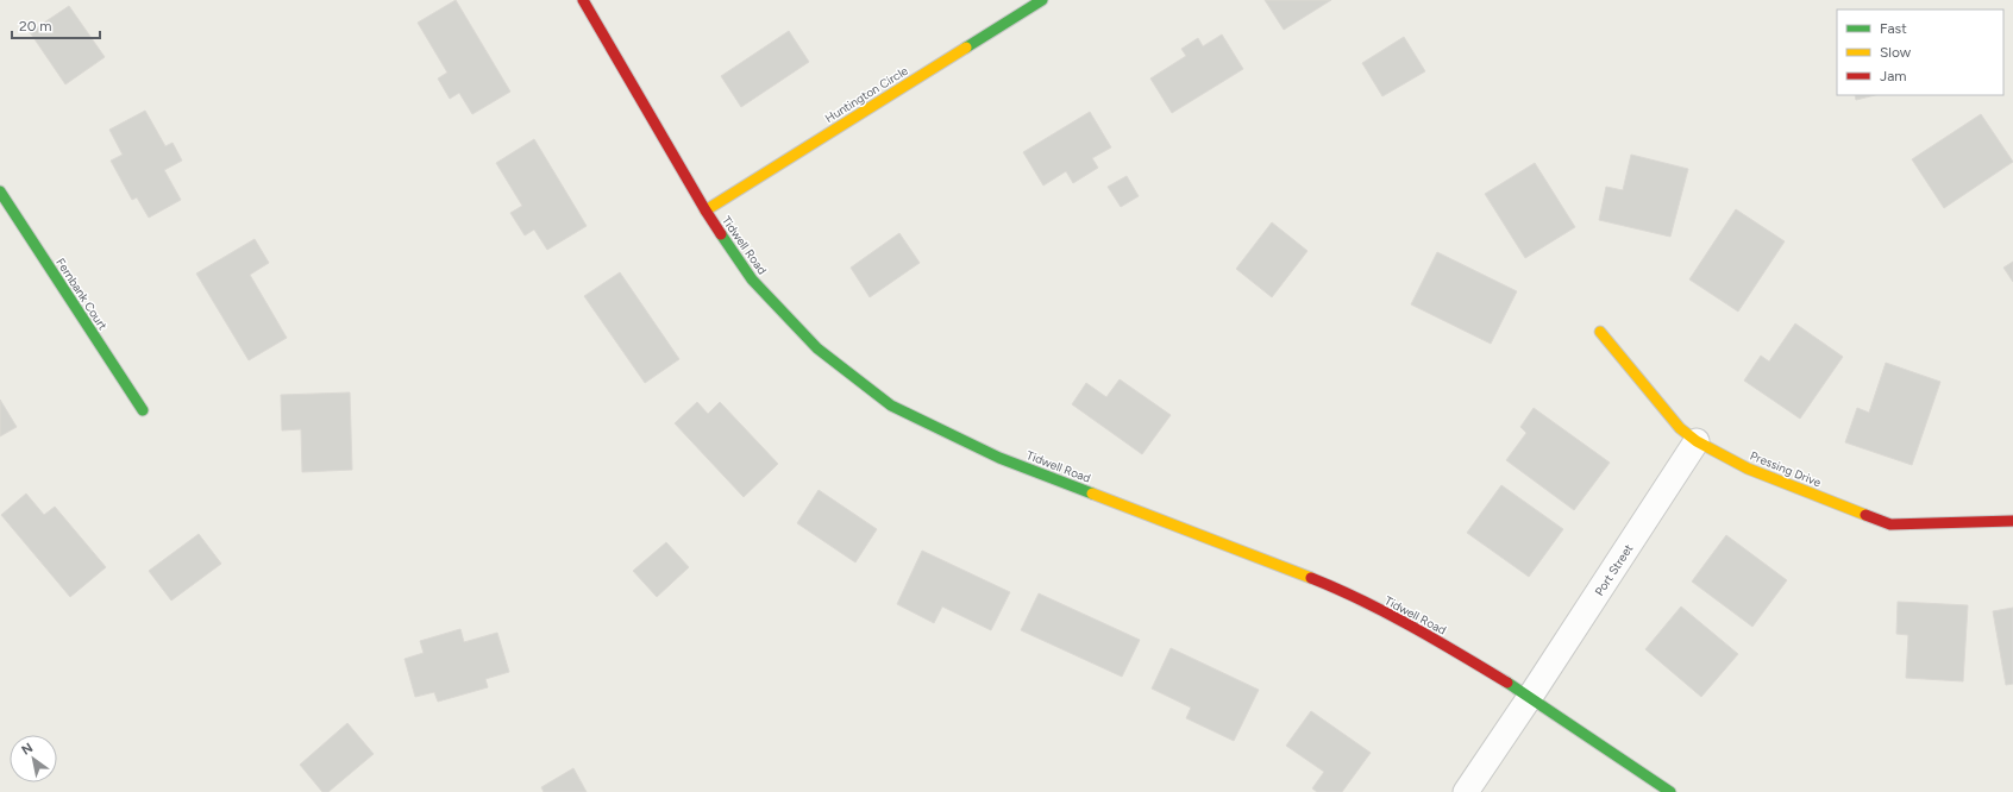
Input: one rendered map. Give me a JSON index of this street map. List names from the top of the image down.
{
  "streets": {
    "street": [
      "Huntington Circle",
      "Tidwell Road",
      "Fernbank Court",
      "Pressing Drive",
      "Port Street"
    ]
  },
  "crossings": [
    ["Huntington Circle", "Tidwell Road"],
    ["Tidwell Road", "Port Street"],
    ["Pressing Drive", "Port Street"]
  ],
  "legend": ["Fast", "Slow", "Jam"],
  "scale_bar": "20 m",
  "north": "top left"
}
